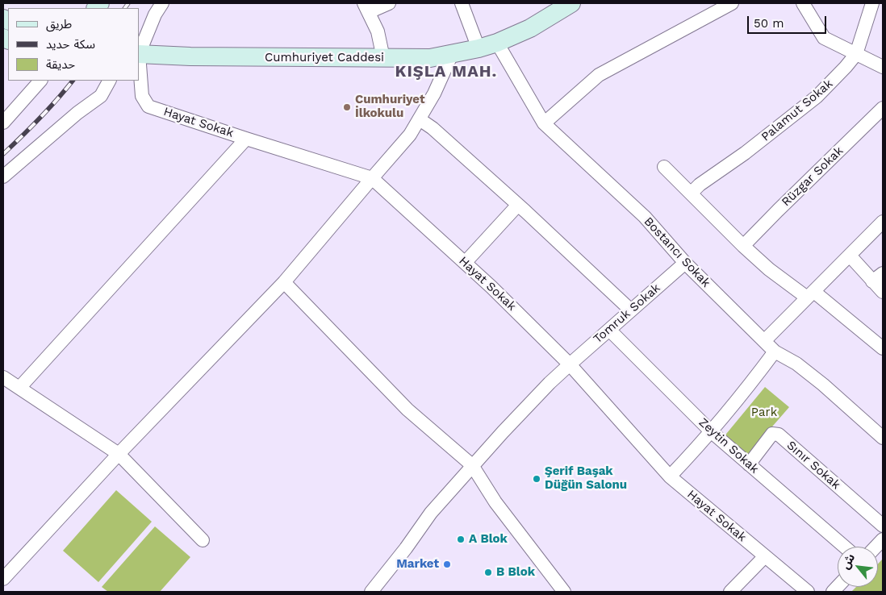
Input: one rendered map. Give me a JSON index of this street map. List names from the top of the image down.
{
  "streets": {
    "main road": ["Cumhuriyet Caddesi"],
    "street": [
      "Palamut Sokak",
      "Hayat Sokak",
      "Rüzgar Sokak",
      "Bostancı Sokak",
      "Tomruk Sokak",
      "Zeytin Sokak",
      "Sınır Sokak"
    ]
  },
  "crossings": [
    ["Cumhuriyet Caddesi", "Hayat Sokak"],
    ["Cumhuriyet Caddesi", "Bostancı Sokak"],
    ["Hayat Sokak", "Tomruk Sokak"],
    ["Bostancı Sokak", "Tomruk Sokak"],
    ["Tomruk Sokak", "Zeytin Sokak"],
    ["Zeytin Sokak", "Sınır Sokak"]
  ],
  "districts": ["KIŞLA MAH."],
  "parks": ["Park"],
  "places": [
    "Cumhuriyet İlkokulu",
    "Şerif Başak Düğün Salonu",
    "A Blok",
    "Market",
    "B Blok"
  ],
  "legend": ["طريق", "سكة حديد", "حديقة"],
  "scale_bar": "50 m",
  "north": "top left"
}
